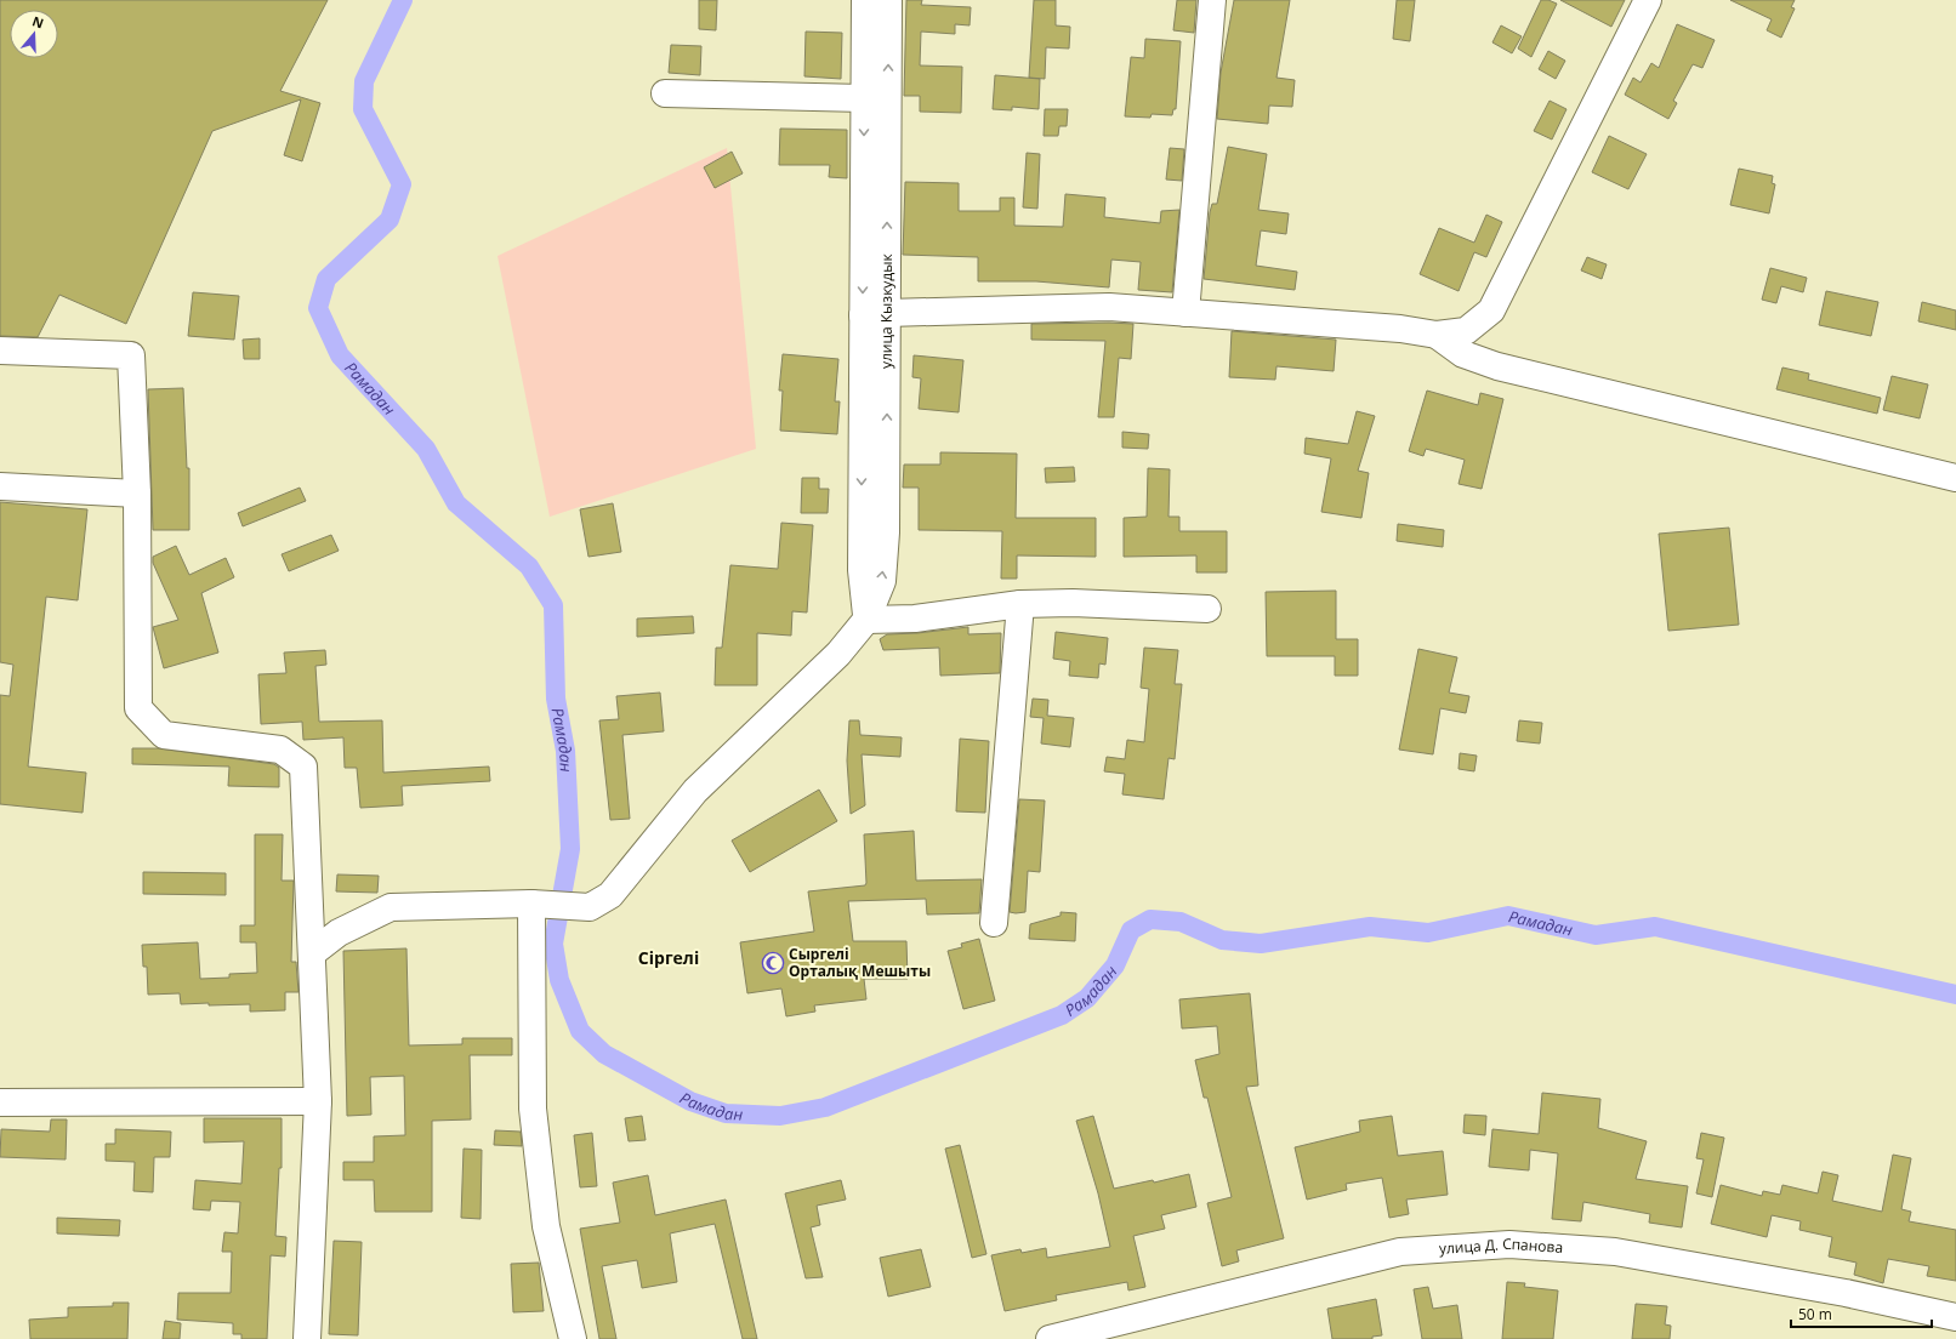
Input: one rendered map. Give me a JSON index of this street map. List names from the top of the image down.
{
  "streets": {
    "street": ["улица Кызкудык", "улица Д. Спанова"]
  },
  "districts": ["Сіргелі"],
  "water": ["Рамадан"],
  "places": {
    "mosque": ["Сыргелі Орталық Мешыты"]
  },
  "scale_bar": "50 m",
  "north": "top"
}
